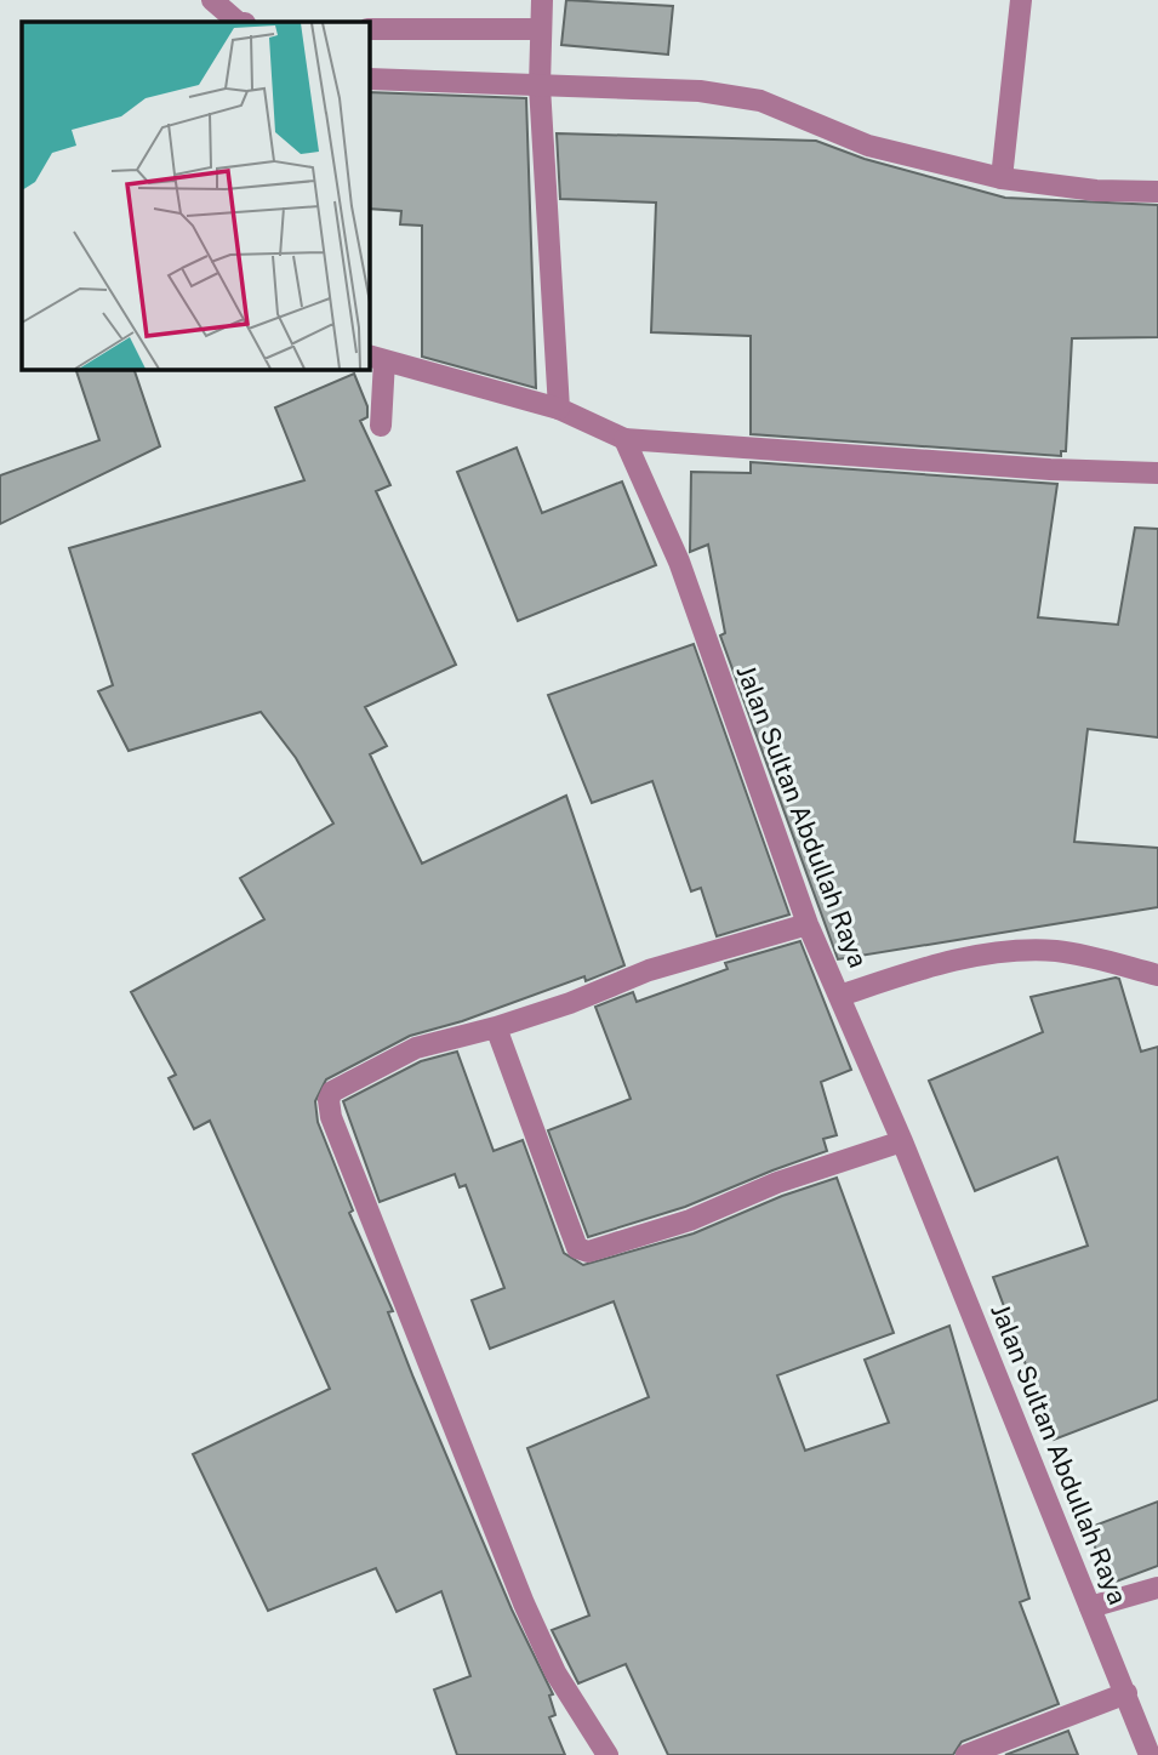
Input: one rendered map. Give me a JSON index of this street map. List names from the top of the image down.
{
  "streets": {
    "street": ["Jalan Sultan Abdullah Raya"]
  }
}
